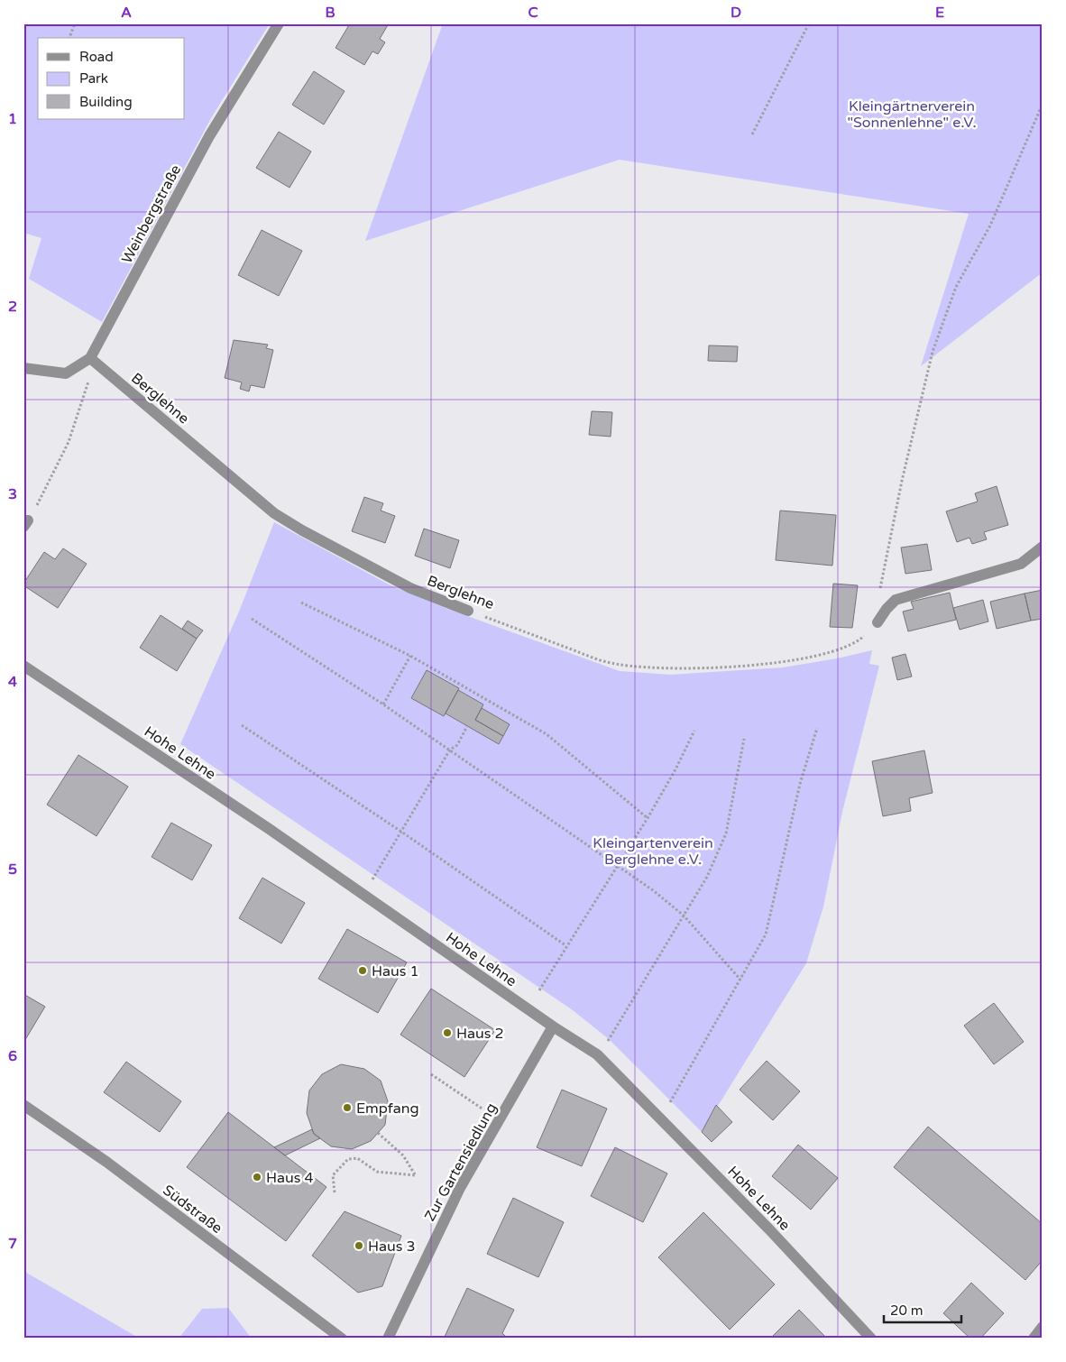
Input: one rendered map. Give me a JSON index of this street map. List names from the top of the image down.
{
  "streets": {
    "street": [
      "Weinbergstraße",
      "Berglehne",
      "Hohe Lehne",
      "Zur Gartensiedlung",
      "Südstraße"
    ]
  },
  "crossings": [
    ["Weinbergstraße", "Berglehne"],
    ["Hohe Lehne", "Zur Gartensiedlung"]
  ],
  "parks": ["Kleingärtnerverein \"Sonnenlehne\" e.V.", "Kleingartenverein Berglehne e.V."],
  "places": [
    "Haus 1",
    "Haus 2",
    "Empfang",
    "Haus 4",
    "Haus 3"
  ],
  "legend": ["Road", "Park", "Building"],
  "scale_bar": "20 m",
  "grid": {
    "columns": [
      "A",
      "B",
      "C",
      "D",
      "E"
    ],
    "rows": [
      "1",
      "2",
      "3",
      "4",
      "5",
      "6",
      "7"
    ]
  }
}
